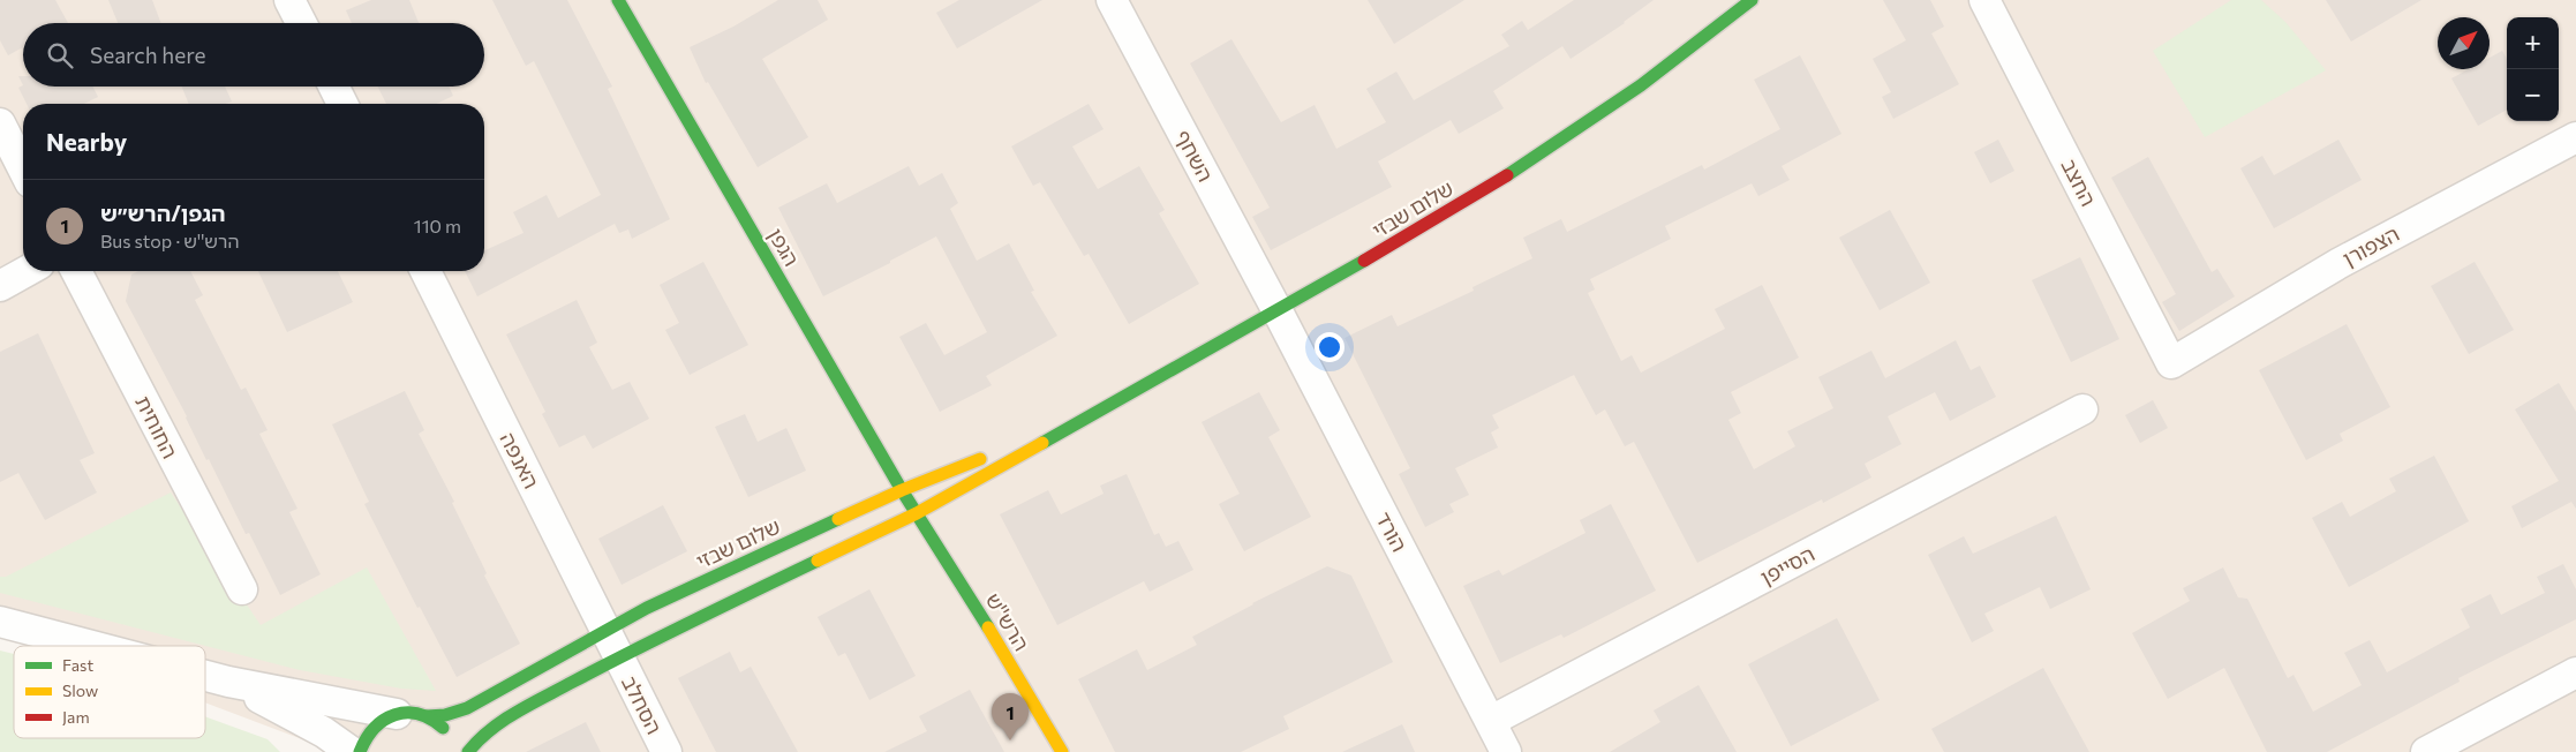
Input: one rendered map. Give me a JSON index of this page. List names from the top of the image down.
{
  "streets": {
    "street": [
      "השחף",
      "החצב",
      "שלום שבזי",
      "הצפורן",
      "הגפן",
      "החוחית",
      "האנפה",
      "הורד",
      "הסייפן",
      "הרש''ש",
      "הסחלב"
    ]
  },
  "crossings": [
    ["השחף", "שלום שבזי"],
    ["השחף", "הורד"],
    ["החצב", "הצפורן"],
    ["שלום שבזי", "הגפן"],
    ["שלום שבזי", "האנפה"],
    ["שלום שבזי", "הורד"],
    ["שלום שבזי", "הרש''ש"],
    ["שלום שבזי", "הסחלב"],
    ["הגפן", "הרש''ש"],
    ["האנפה", "הסחלב"],
    ["הורד", "הסייפן"]
  ],
  "legend": ["Fast", "Slow", "Jam"],
  "north": "top right",
  "page": {
    "map_buttons": ["+", "−"],
    "search": "Search here",
    "heading": "Nearby",
    "list": [
      {
        "mark": "1",
        "name": "הגפן/הרש״ש",
        "note": "Bus stop · הרש''ש",
        "value": "110 m"
      }
    ],
    "pins": "1"
  }
}
